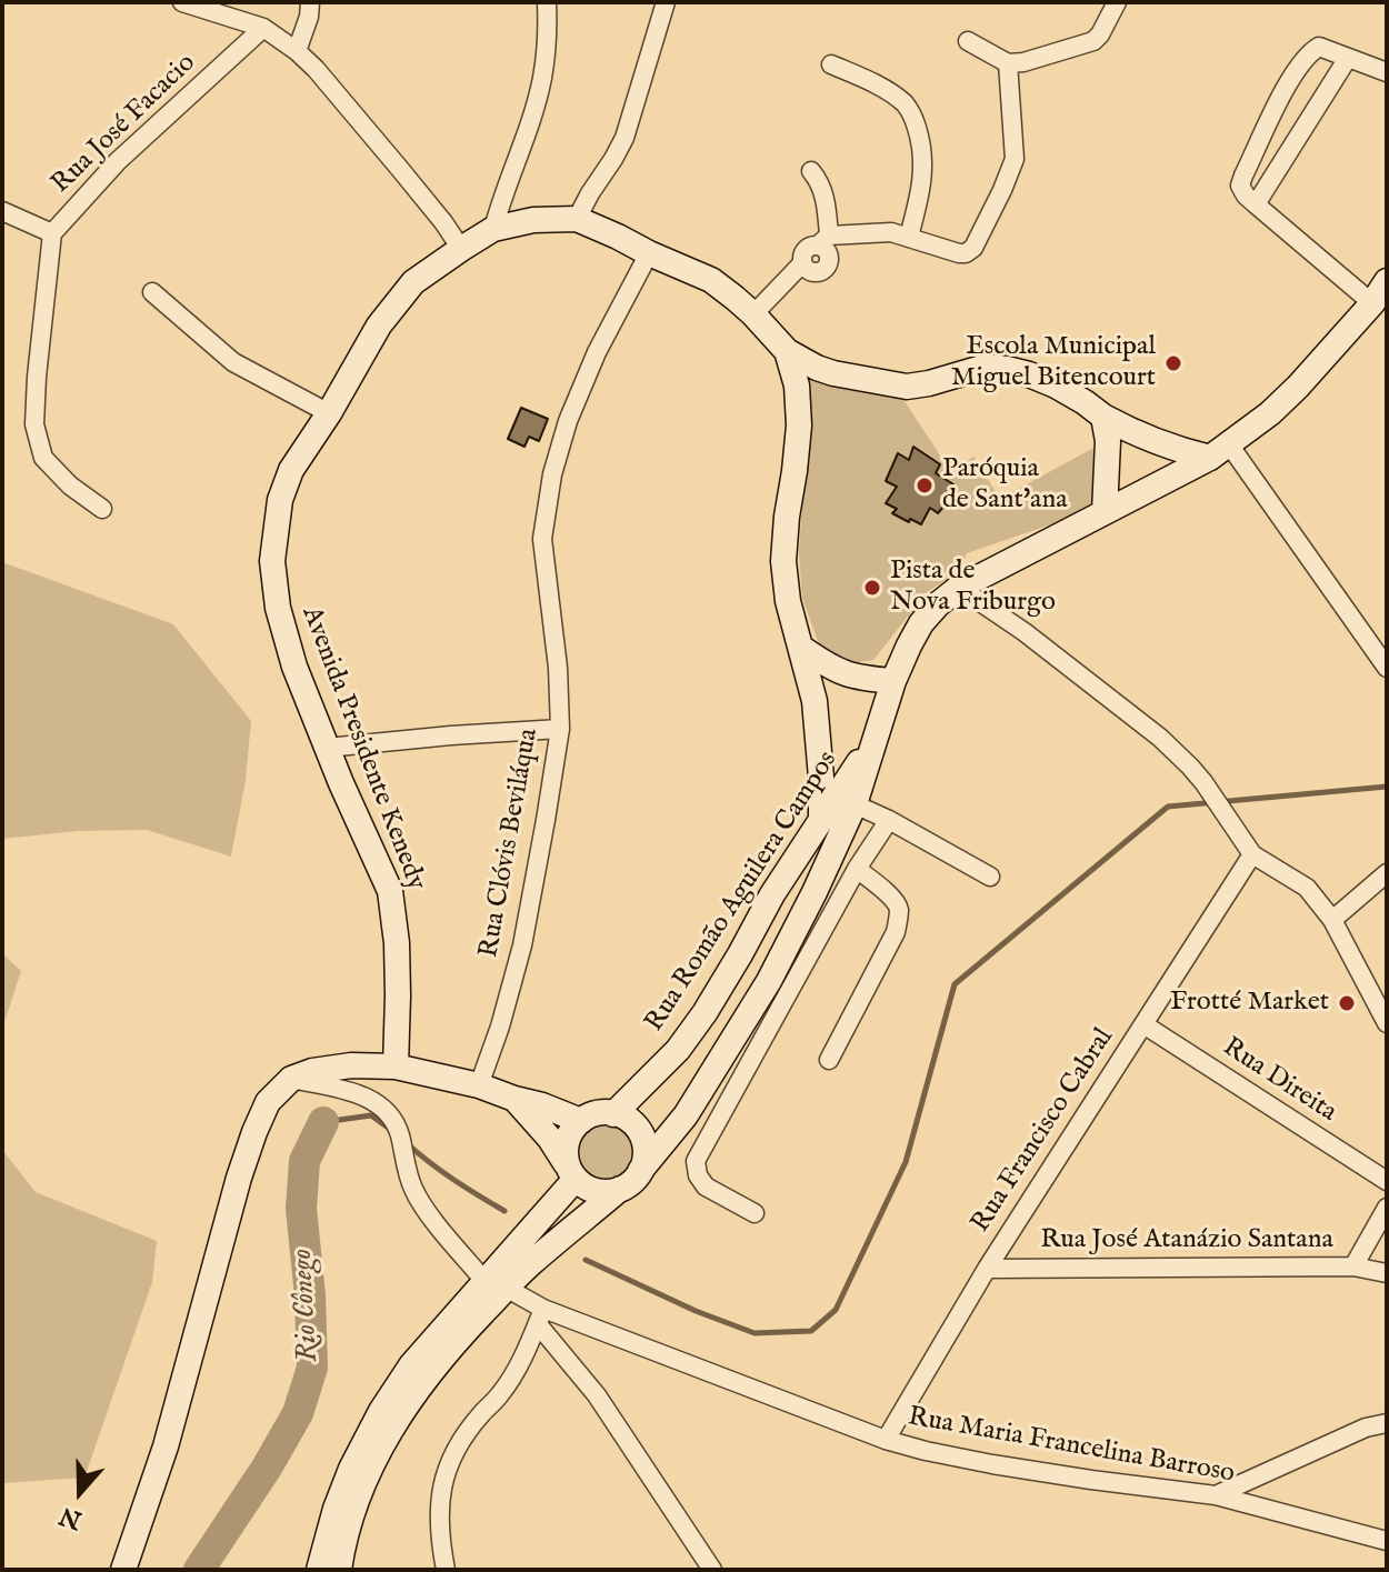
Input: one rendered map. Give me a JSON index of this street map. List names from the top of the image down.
{
  "streets": {
    "street": [
      "Rua José Facacio",
      "Avenida Presidente Kenedy",
      "Rua Clóvis Beviláqua",
      "Rua Romão Aguilera Campos",
      "Rua Direita",
      "Rua Francisco Cabral",
      "Rua José Atanázio Santana",
      "Rua Maria Francelina Barroso"
    ]
  },
  "crossings": [
    ["Rua Direita", "Rua Francisco Cabral"],
    ["Rua Francisco Cabral", "Rua José Atanázio Santana"],
    ["Rua Francisco Cabral", "Rua Maria Francelina Barroso"]
  ],
  "water": ["Rio Cônego"],
  "places": [
    "Escola Municipal Miguel Bitencourt",
    "Paróquia de Sant'ana",
    "Pista de Nova Friburgo",
    "Frotté Market"
  ],
  "north": "bottom"
}
